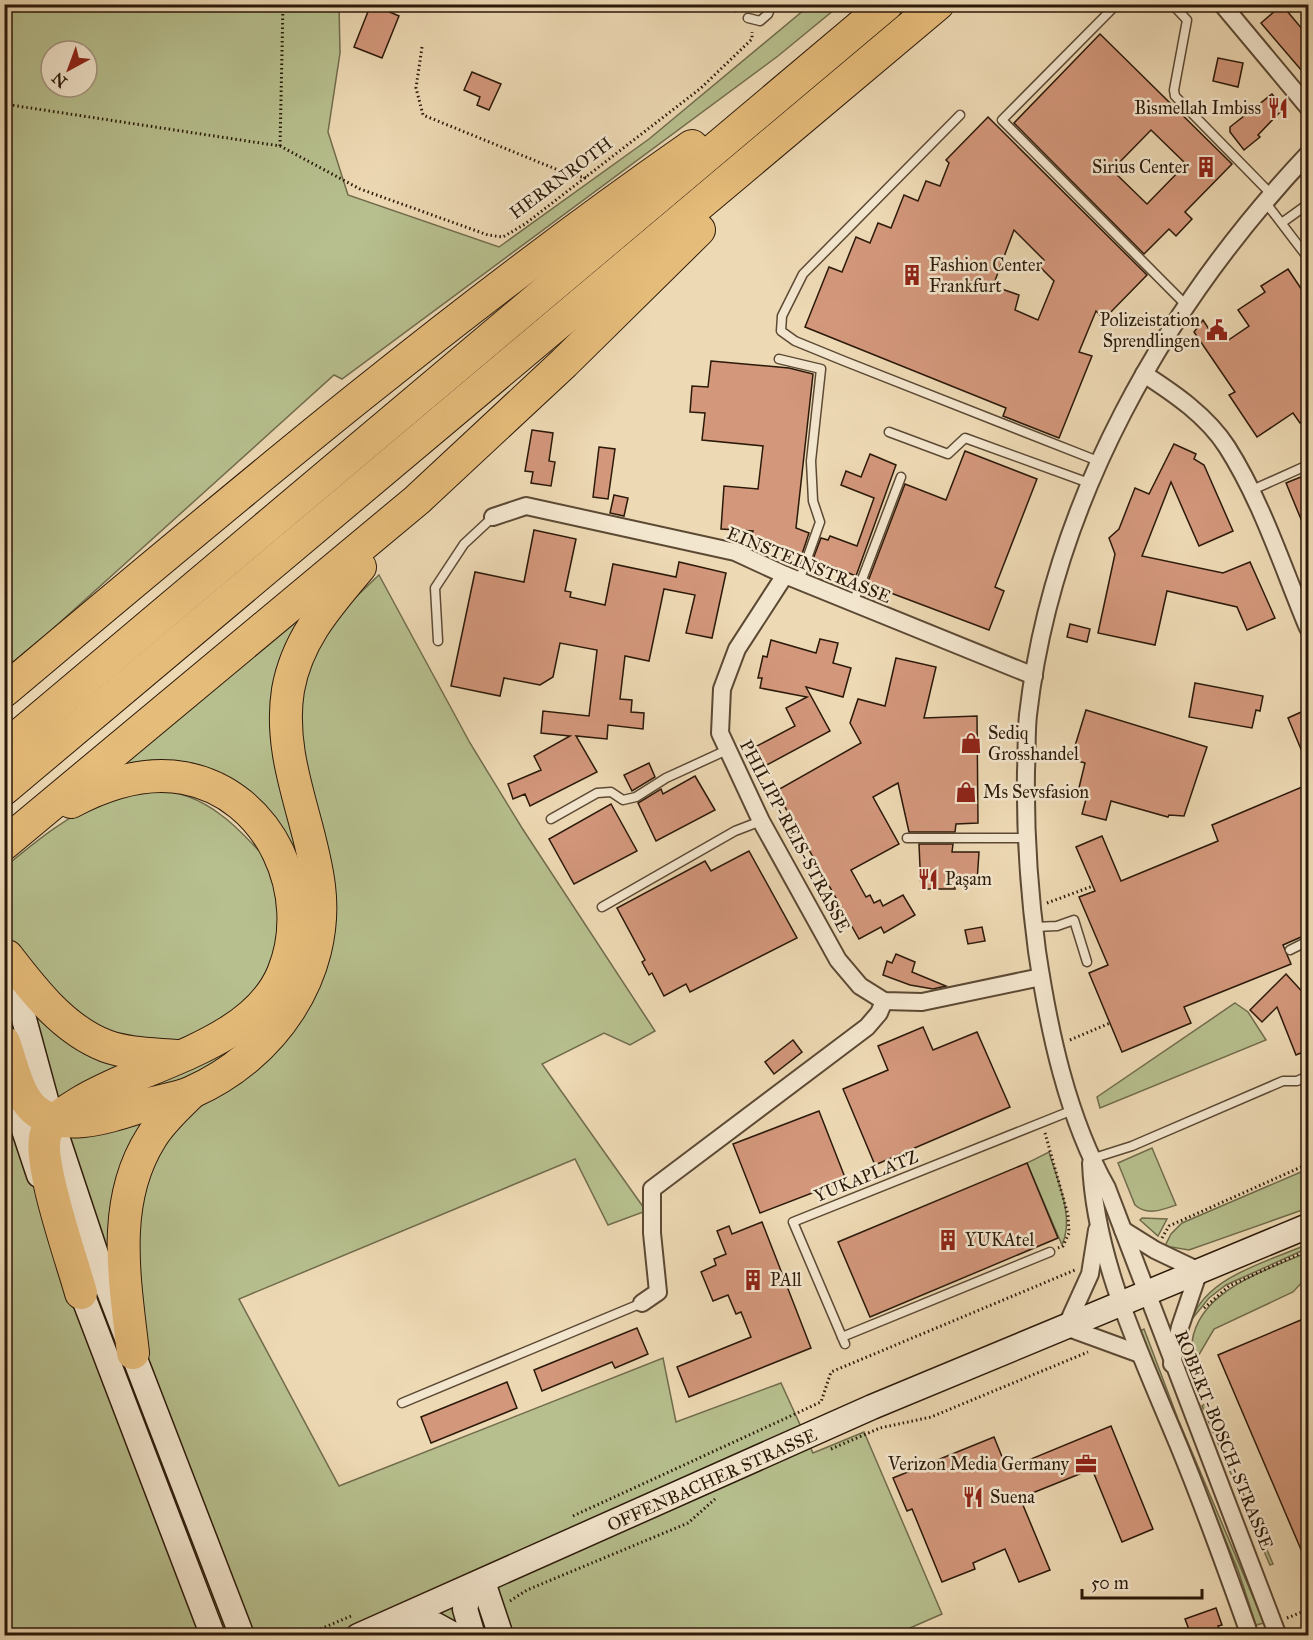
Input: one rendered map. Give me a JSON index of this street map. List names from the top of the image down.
{
  "streets": {
    "main road": ["OFFENBACHER STRASSE"],
    "street": ["EINSTEINSTRASSE", "PHILIPP-REIS-STRASSE", "ROBERT-BOSCH-STRASSE"],
    "lane": ["YUKAPLATZ"],
    "path": ["HERRNROTH"]
  },
  "crossings": [
    ["EINSTEINSTRASSE", "PHILIPP-REIS-STRASSE"],
    ["ROBERT-BOSCH-STRASSE", "OFFENBACHER STRASSE"]
  ],
  "places": {
    "restaurant": ["Bismellah Imbiss", "Paşam", "Suena"],
    "building": [
      "Sirius Center",
      "Fashion Center Frankfurt",
      "YUKAtel",
      "PAll"
    ],
    "public building": ["Polizeistation Sprendlingen"],
    "shop": ["Sediq Grosshandel", "Ms Sevsfasion"],
    "office": ["Verizon Media Germany"]
  },
  "scale_bar": "50 m",
  "north": "bottom left"
}
